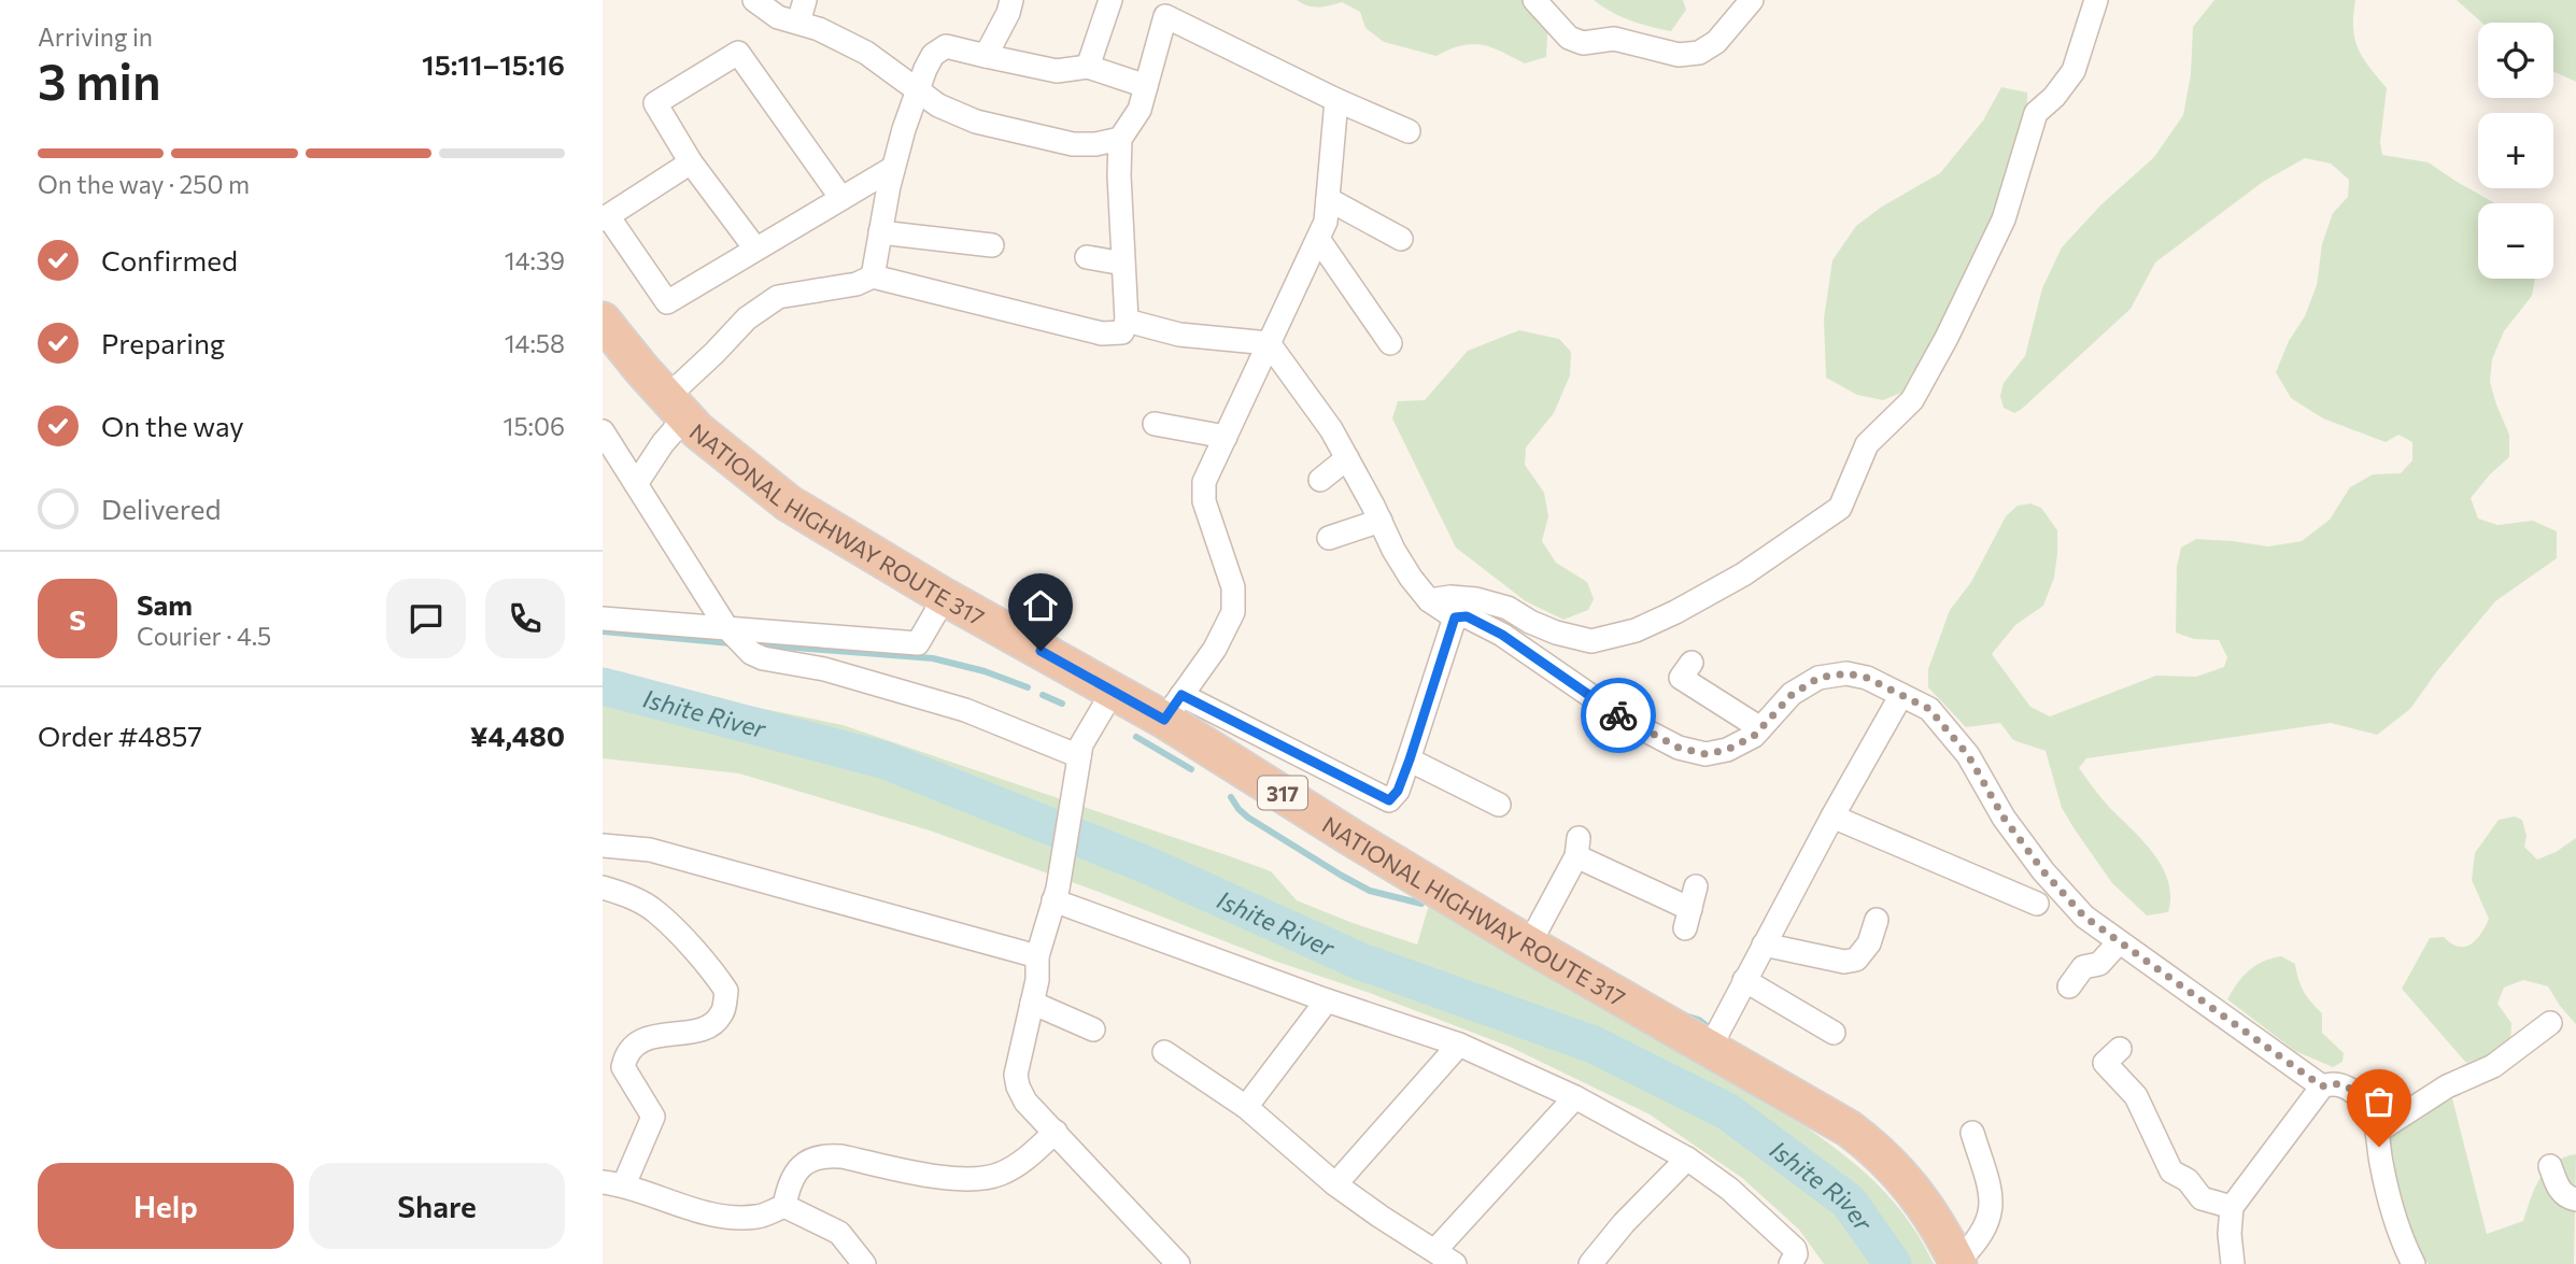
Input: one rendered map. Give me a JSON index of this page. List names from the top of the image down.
{
  "streets": {
    "highway": ["NATIONAL HIGHWAY ROUTE 317", "317"]
  },
  "water": ["Ishite River"],
  "page": {
    "heading": ["3 min", "Arriving in", "15:11–15:16"],
    "panel": [
      "Sam",
      "Courier · 4.5",
      "Order #4857",
      "¥4,480"
    ],
    "map_buttons": ["+", "−"],
    "bar": "On the way · 250 m",
    "list": [
      ["Confirmed", "14:39"],
      ["Preparing", "14:58"],
      ["On the way", "15:06"],
      "Delivered"
    ],
    "round": "S",
    "buttons": ["Help", "Share"]
  }
}
